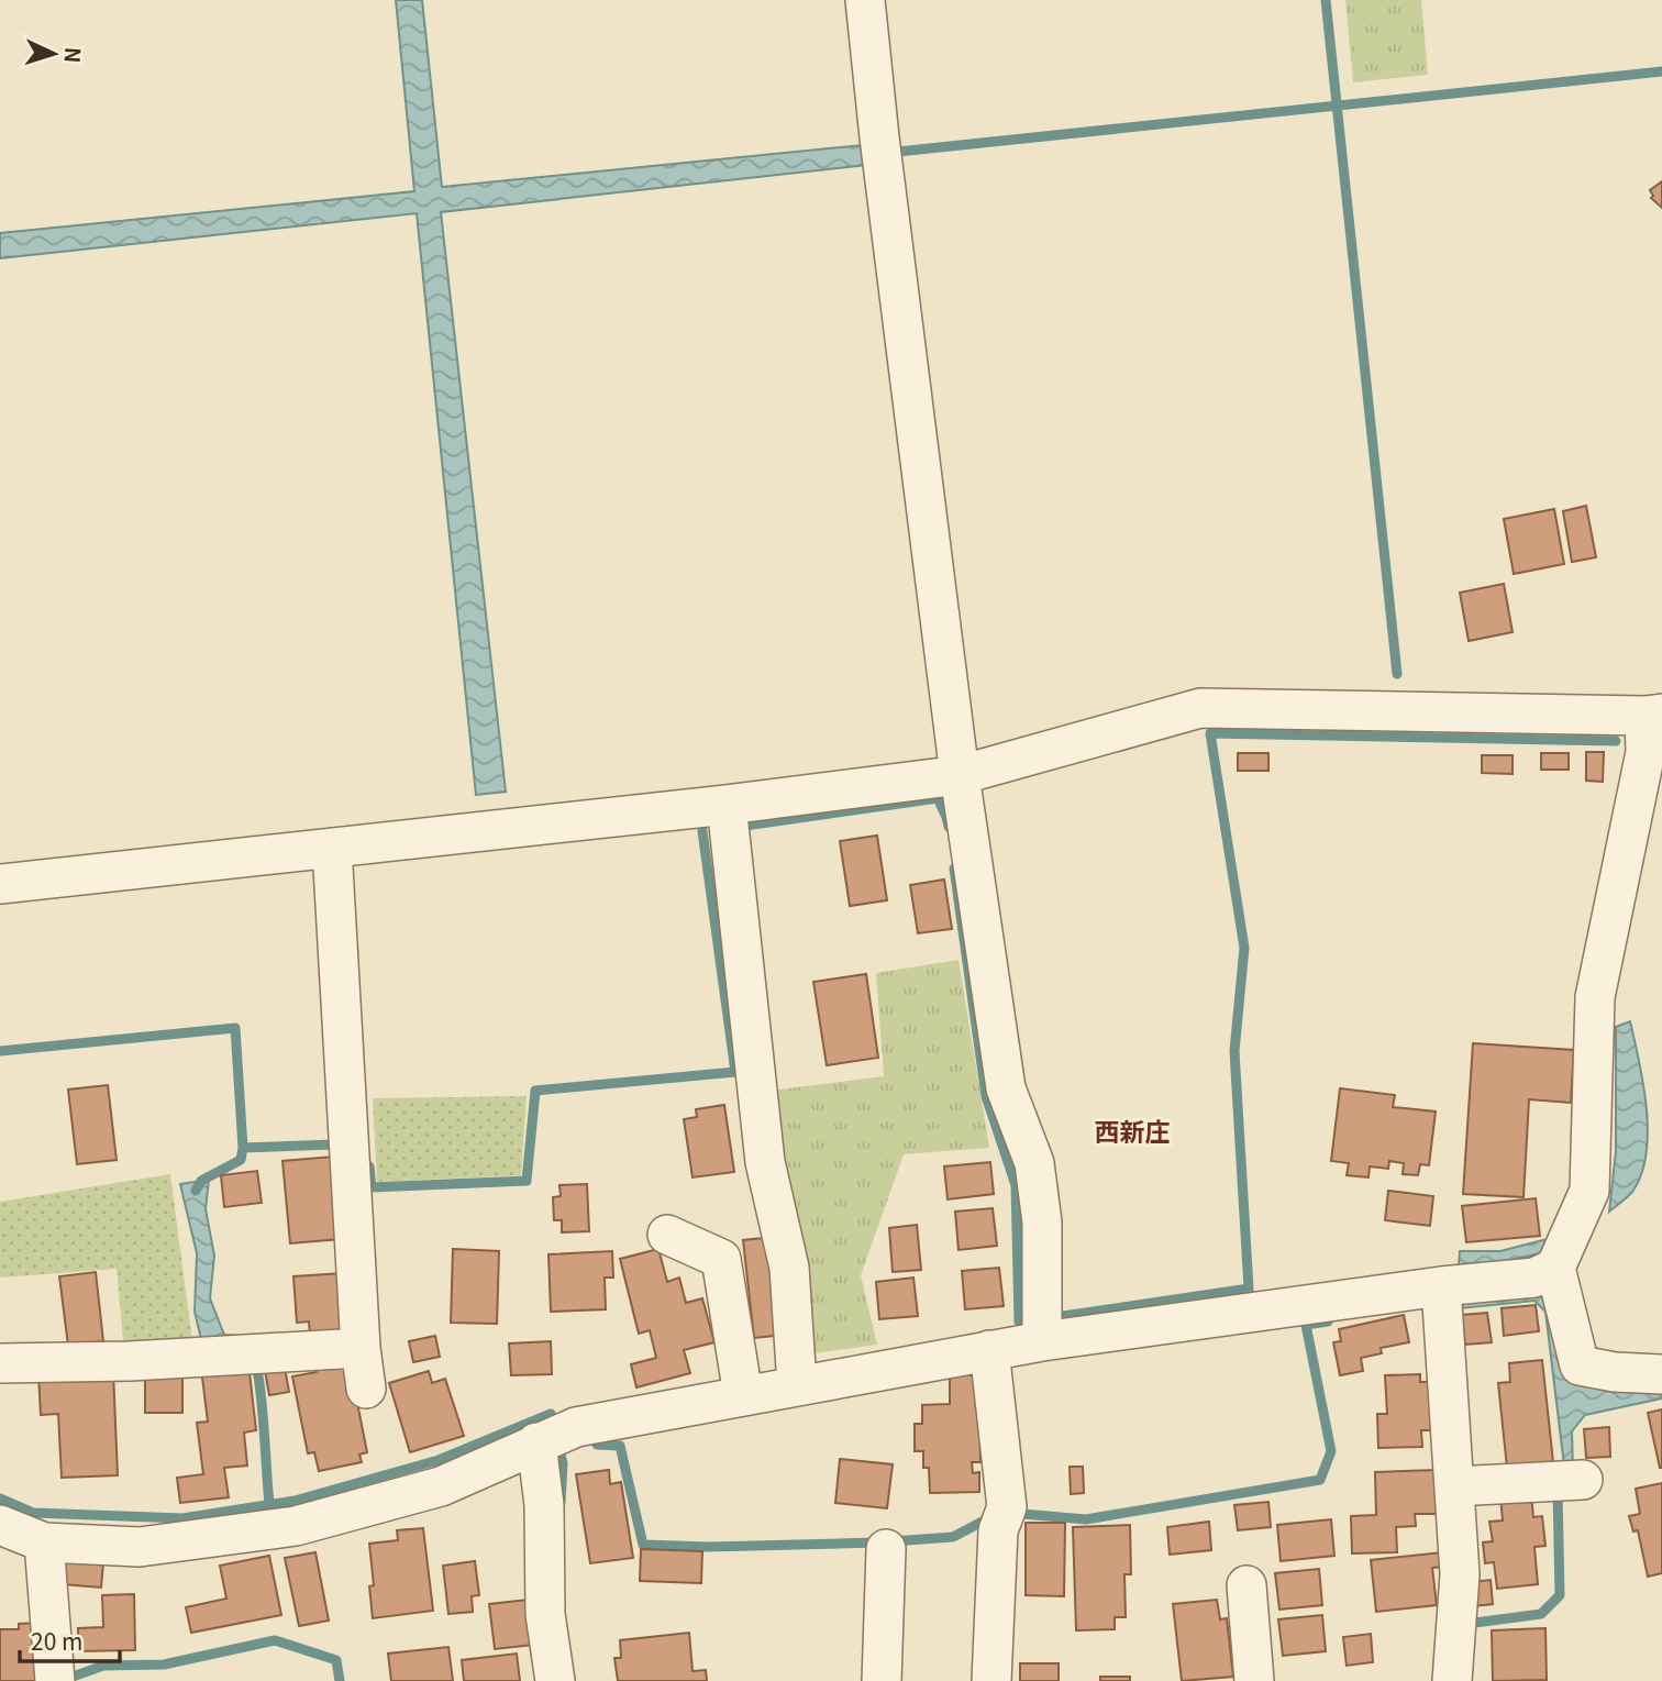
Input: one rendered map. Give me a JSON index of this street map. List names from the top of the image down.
{
  "districts": ["西新庄"],
  "scale_bar": "20 m",
  "north": "right"
}
